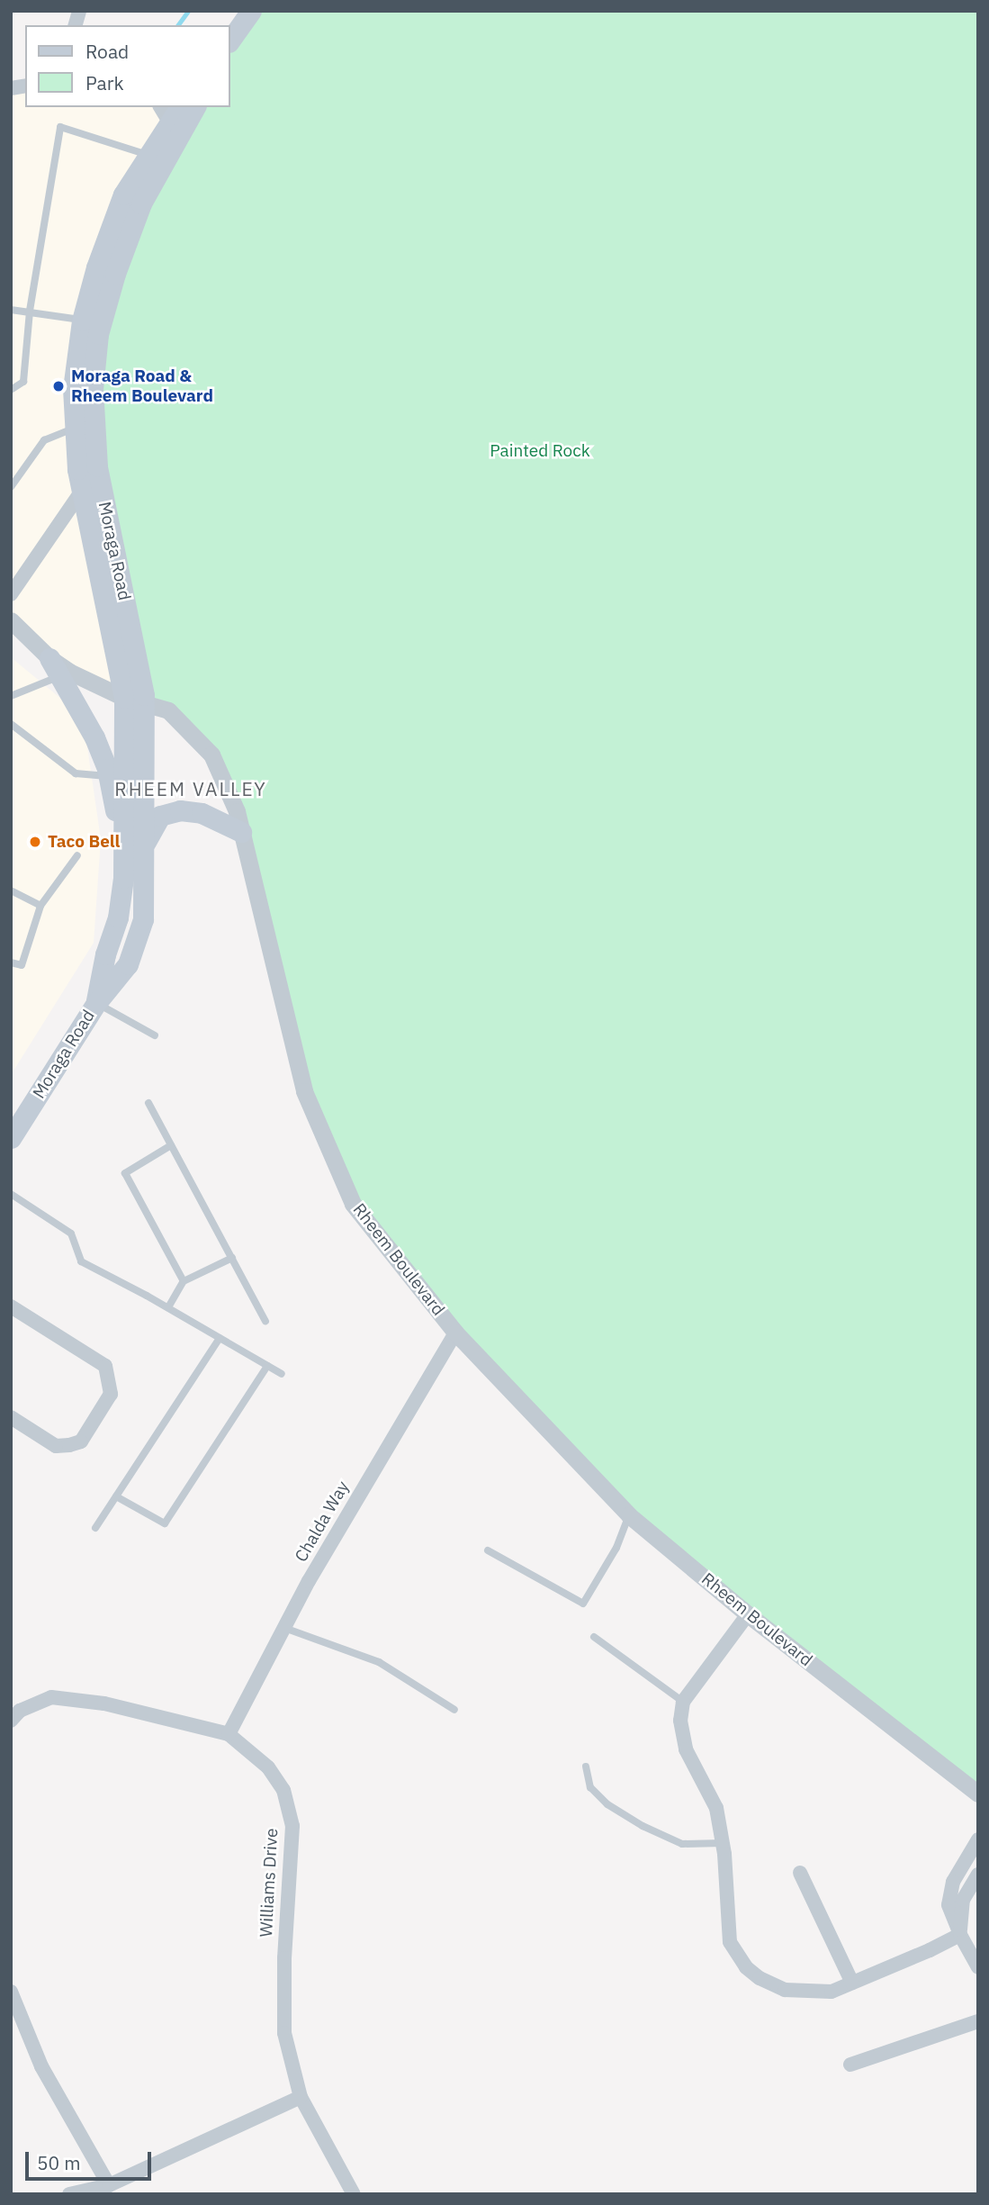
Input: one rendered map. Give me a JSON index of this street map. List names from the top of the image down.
{
  "streets": {
    "main road": ["Moraga Road"],
    "street": ["Rheem Boulevard", "Chalda Way", "Williams Drive"]
  },
  "crossings": [
    ["Moraga Road", "Rheem Boulevard"],
    ["Rheem Boulevard", "Chalda Way"],
    ["Chalda Way", "Williams Drive"]
  ],
  "districts": ["RHEEM VALLEY"],
  "parks": ["Painted Rock"],
  "places": ["Moraga Road & Rheem Boulevard", "Taco Bell"],
  "legend": ["Road", "Park"],
  "scale_bar": "50 m"
}
